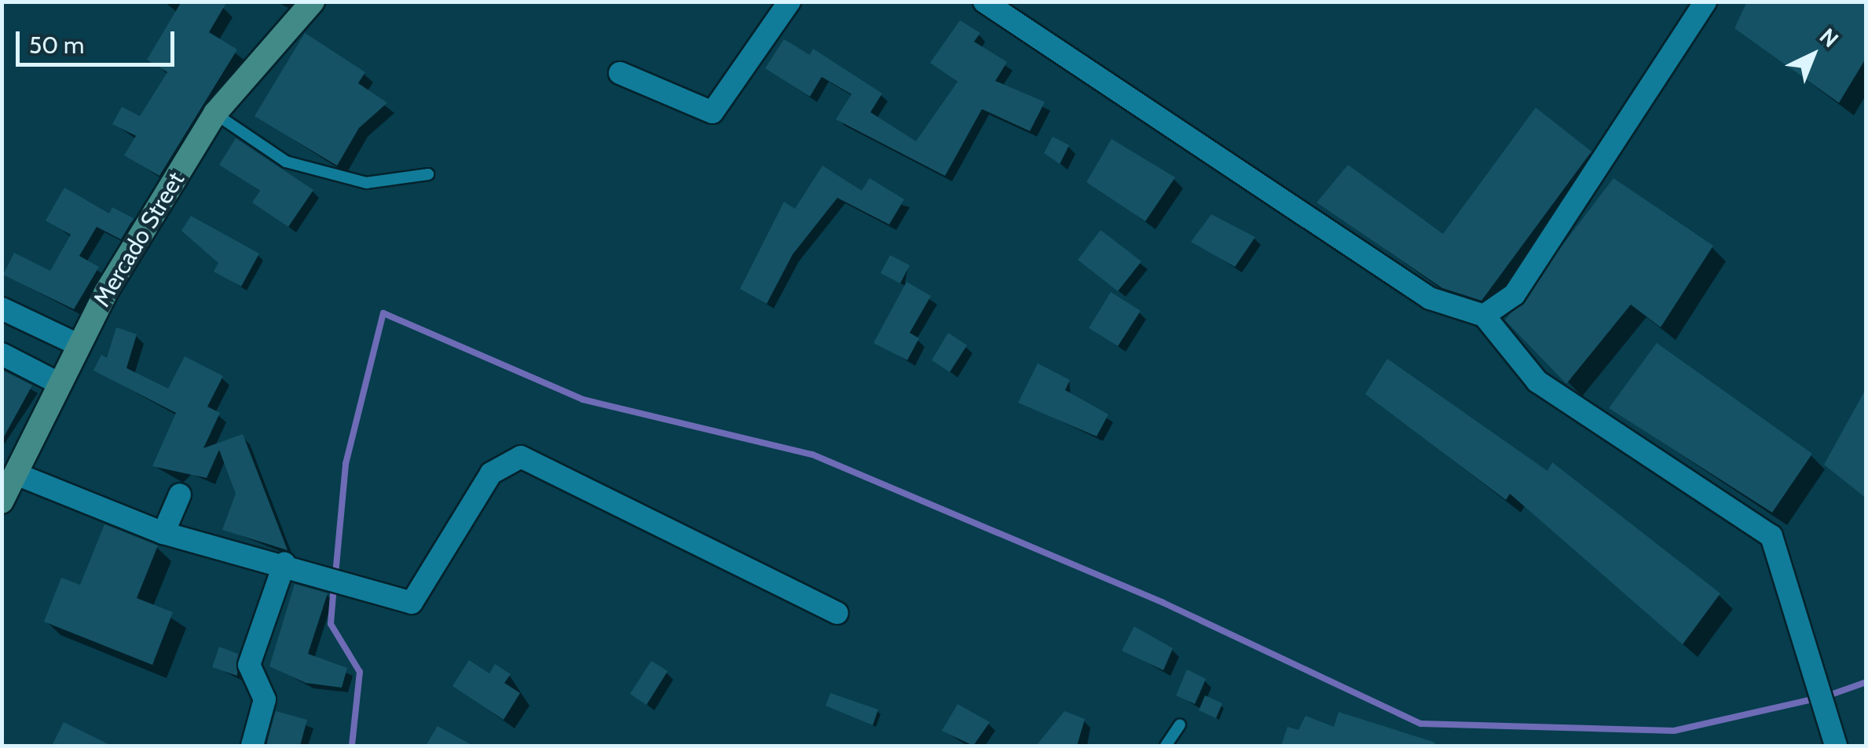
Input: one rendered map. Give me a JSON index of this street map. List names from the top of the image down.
{
  "streets": {
    "street": ["Mercado Street"]
  },
  "scale_bar": "50 m",
  "north": "top right"
}
